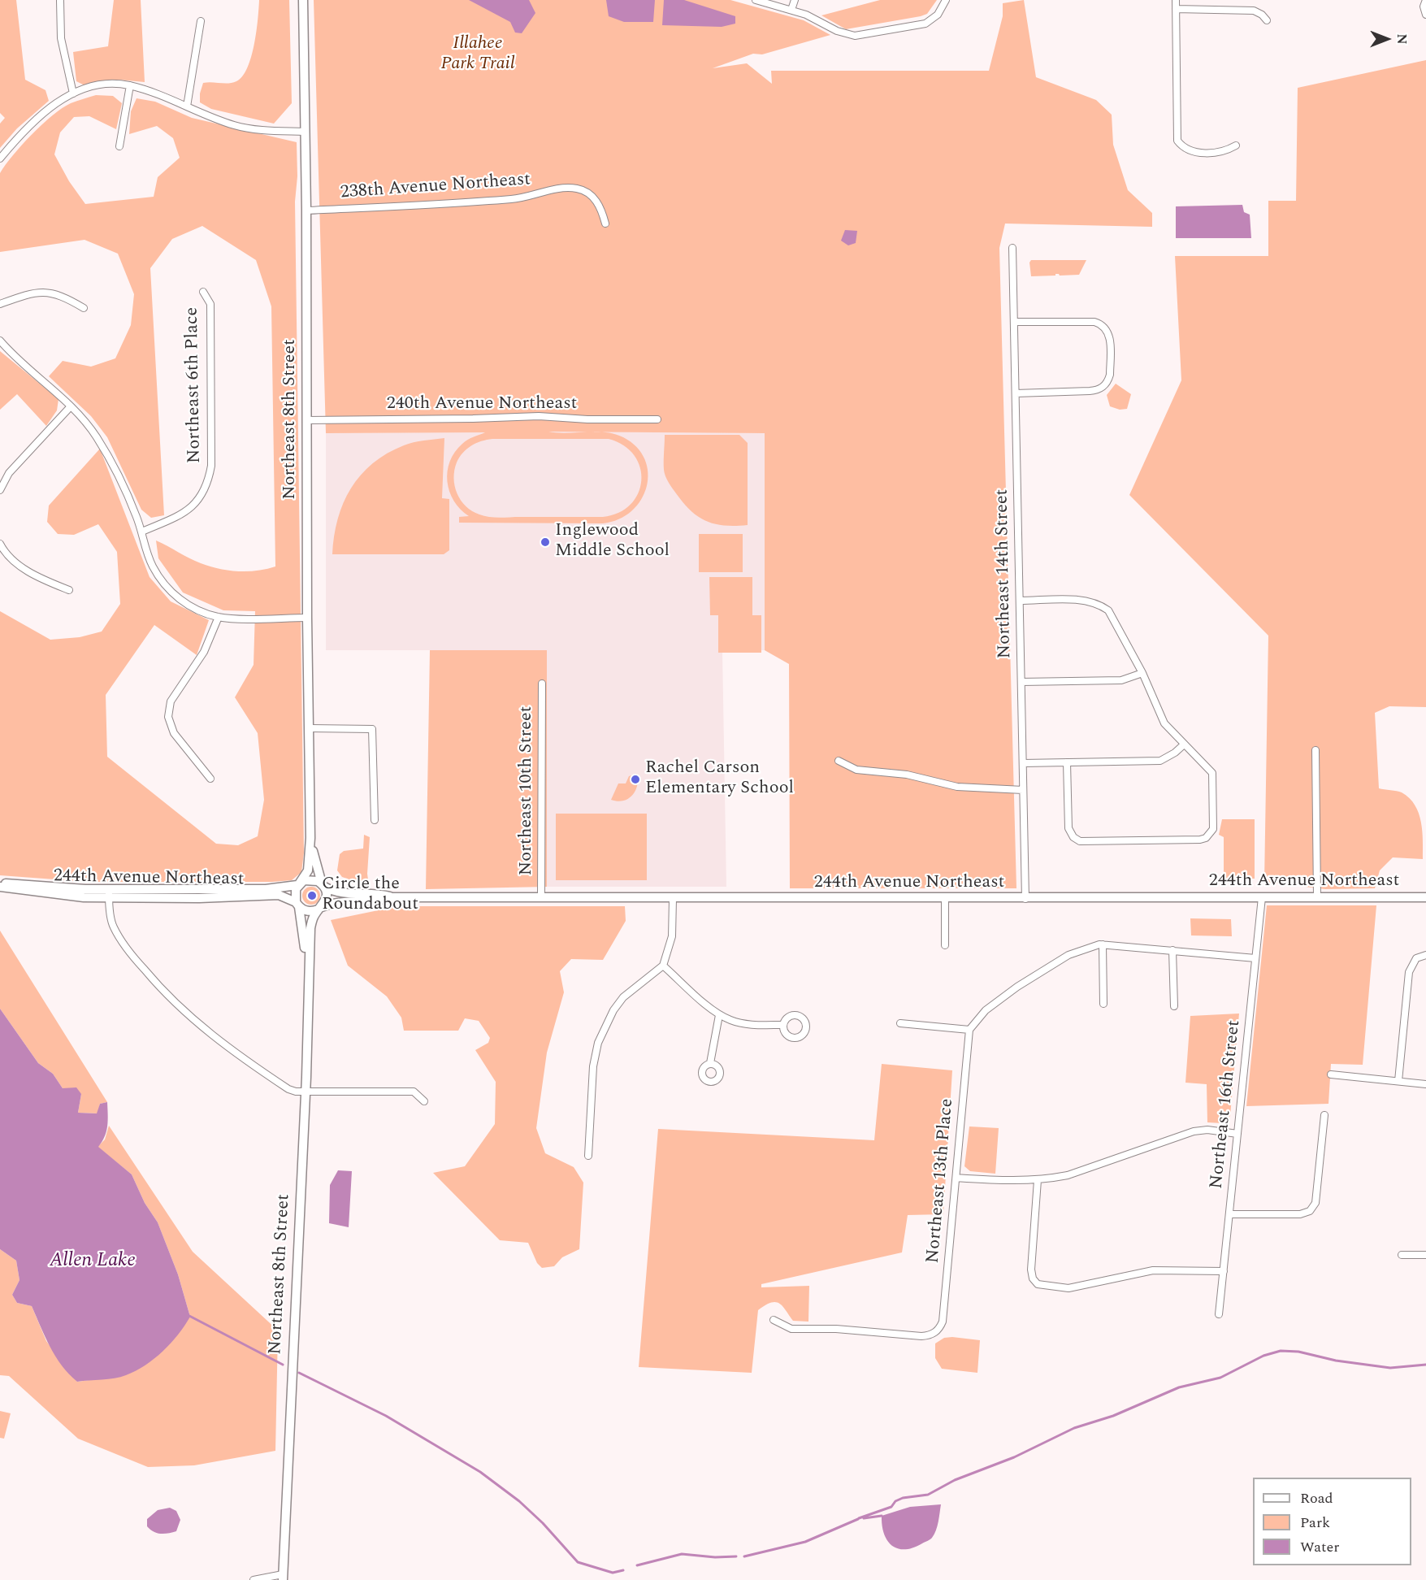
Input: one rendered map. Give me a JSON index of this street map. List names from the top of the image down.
{
  "streets": {
    "street": [
      "238th Avenue Northeast",
      "Northeast 6th Place",
      "240th Avenue Northeast",
      "Northeast 8th Street",
      "Northeast 14th Street",
      "Northeast 10th Street",
      "244th Avenue Northeast",
      "Northeast 16th Street",
      "Northeast 13th Place"
    ]
  },
  "crossings": [
    ["238th Avenue Northeast", "Northeast 8th Street"],
    ["240th Avenue Northeast", "Northeast 8th Street"],
    ["Northeast 8th Street", "244th Avenue Northeast"],
    ["Northeast 14th Street", "244th Avenue Northeast"],
    ["Northeast 10th Street", "244th Avenue Northeast"],
    ["244th Avenue Northeast", "Northeast 16th Street"]
  ],
  "water": ["Allen Lake"],
  "parks": ["Illahee Park Trail"],
  "places": ["Inglewood Middle School", "Rachel Carson Elementary School", "Circle the Roundabout"],
  "legend": ["Road", "Park", "Water"],
  "north": "right"
}
